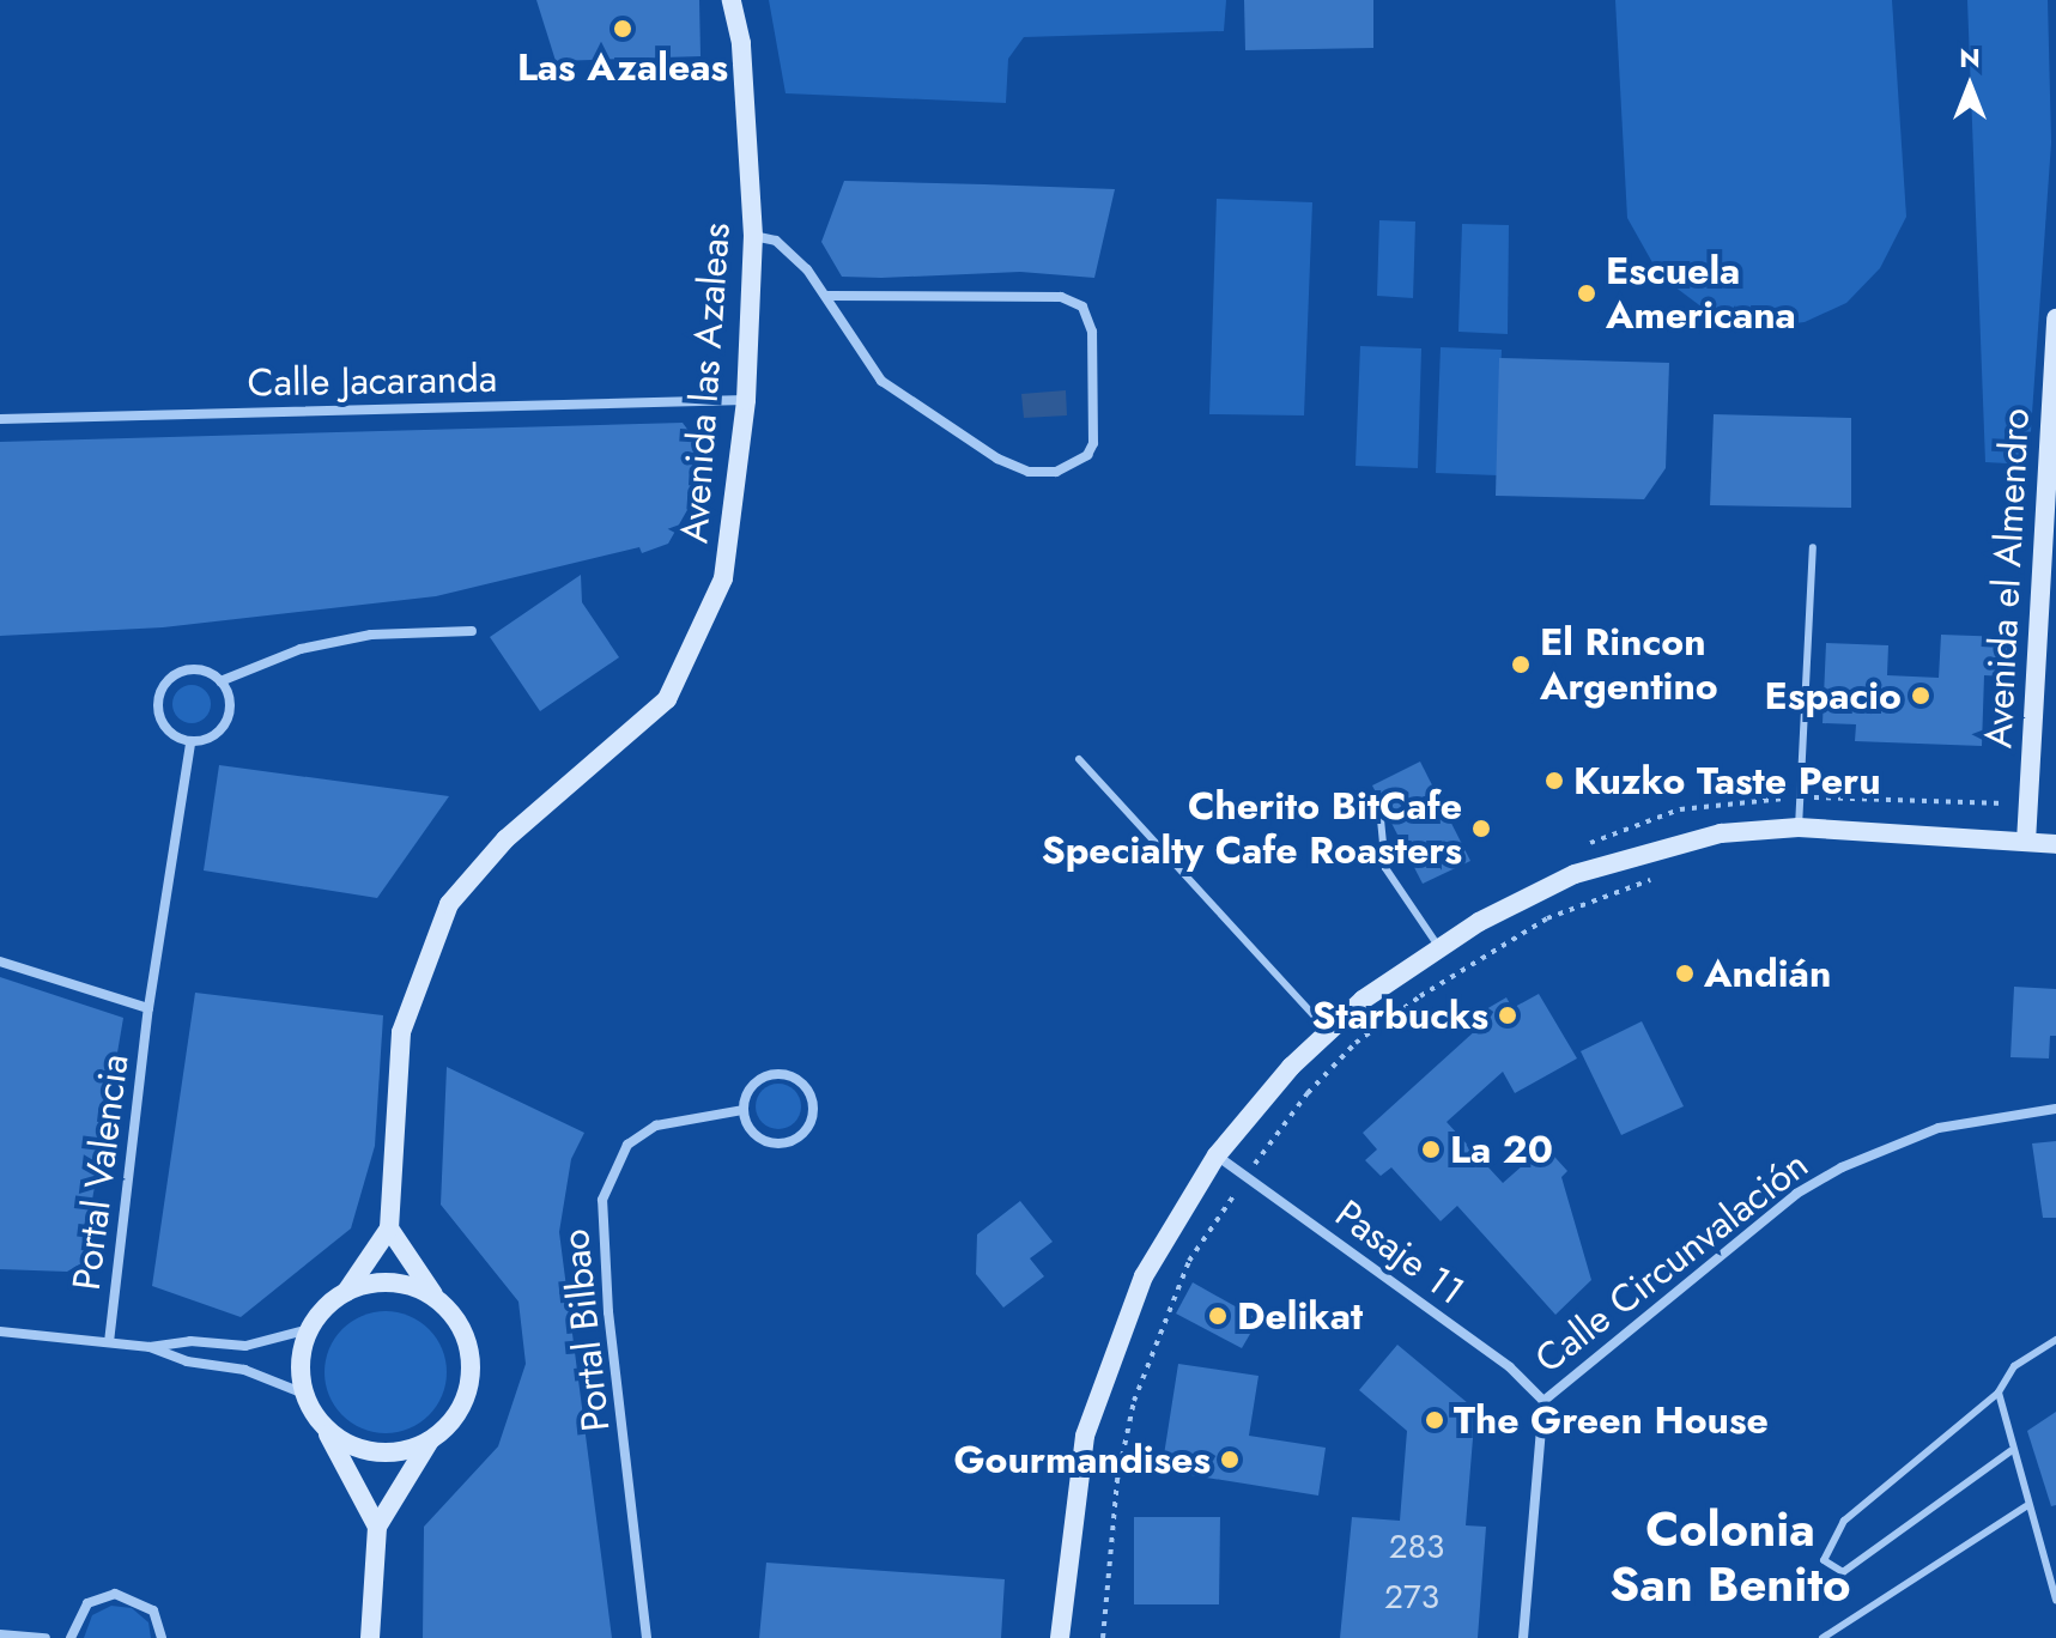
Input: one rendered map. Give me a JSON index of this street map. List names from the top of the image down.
{
  "streets": {
    "street": [
      "Calle Jacaranda",
      "Avenida las Azaleas",
      "Avenida el Almendro",
      "Portal Valencia",
      "Pasaje 11",
      "Calle Circunvalación",
      "Portal Bilbao"
    ]
  },
  "crossings": [
    ["Calle Jacaranda", "Avenida las Azaleas"],
    ["Pasaje 11", "Calle Circunvalación"]
  ],
  "districts": ["Colonia San Benito"],
  "places": [
    "Las Azaleas",
    "Escuela Americana",
    "El Rincon Argentino",
    "Espacio",
    "Kuzko Taste Peru",
    "Cherito BitCafe Specialty Cafe Roasters",
    "Andián",
    "Starbucks",
    "La 20",
    "Delikat",
    "The Green House",
    "Gourmandises"
  ],
  "house_numbers": ["283", "273"],
  "north": "top"
}
